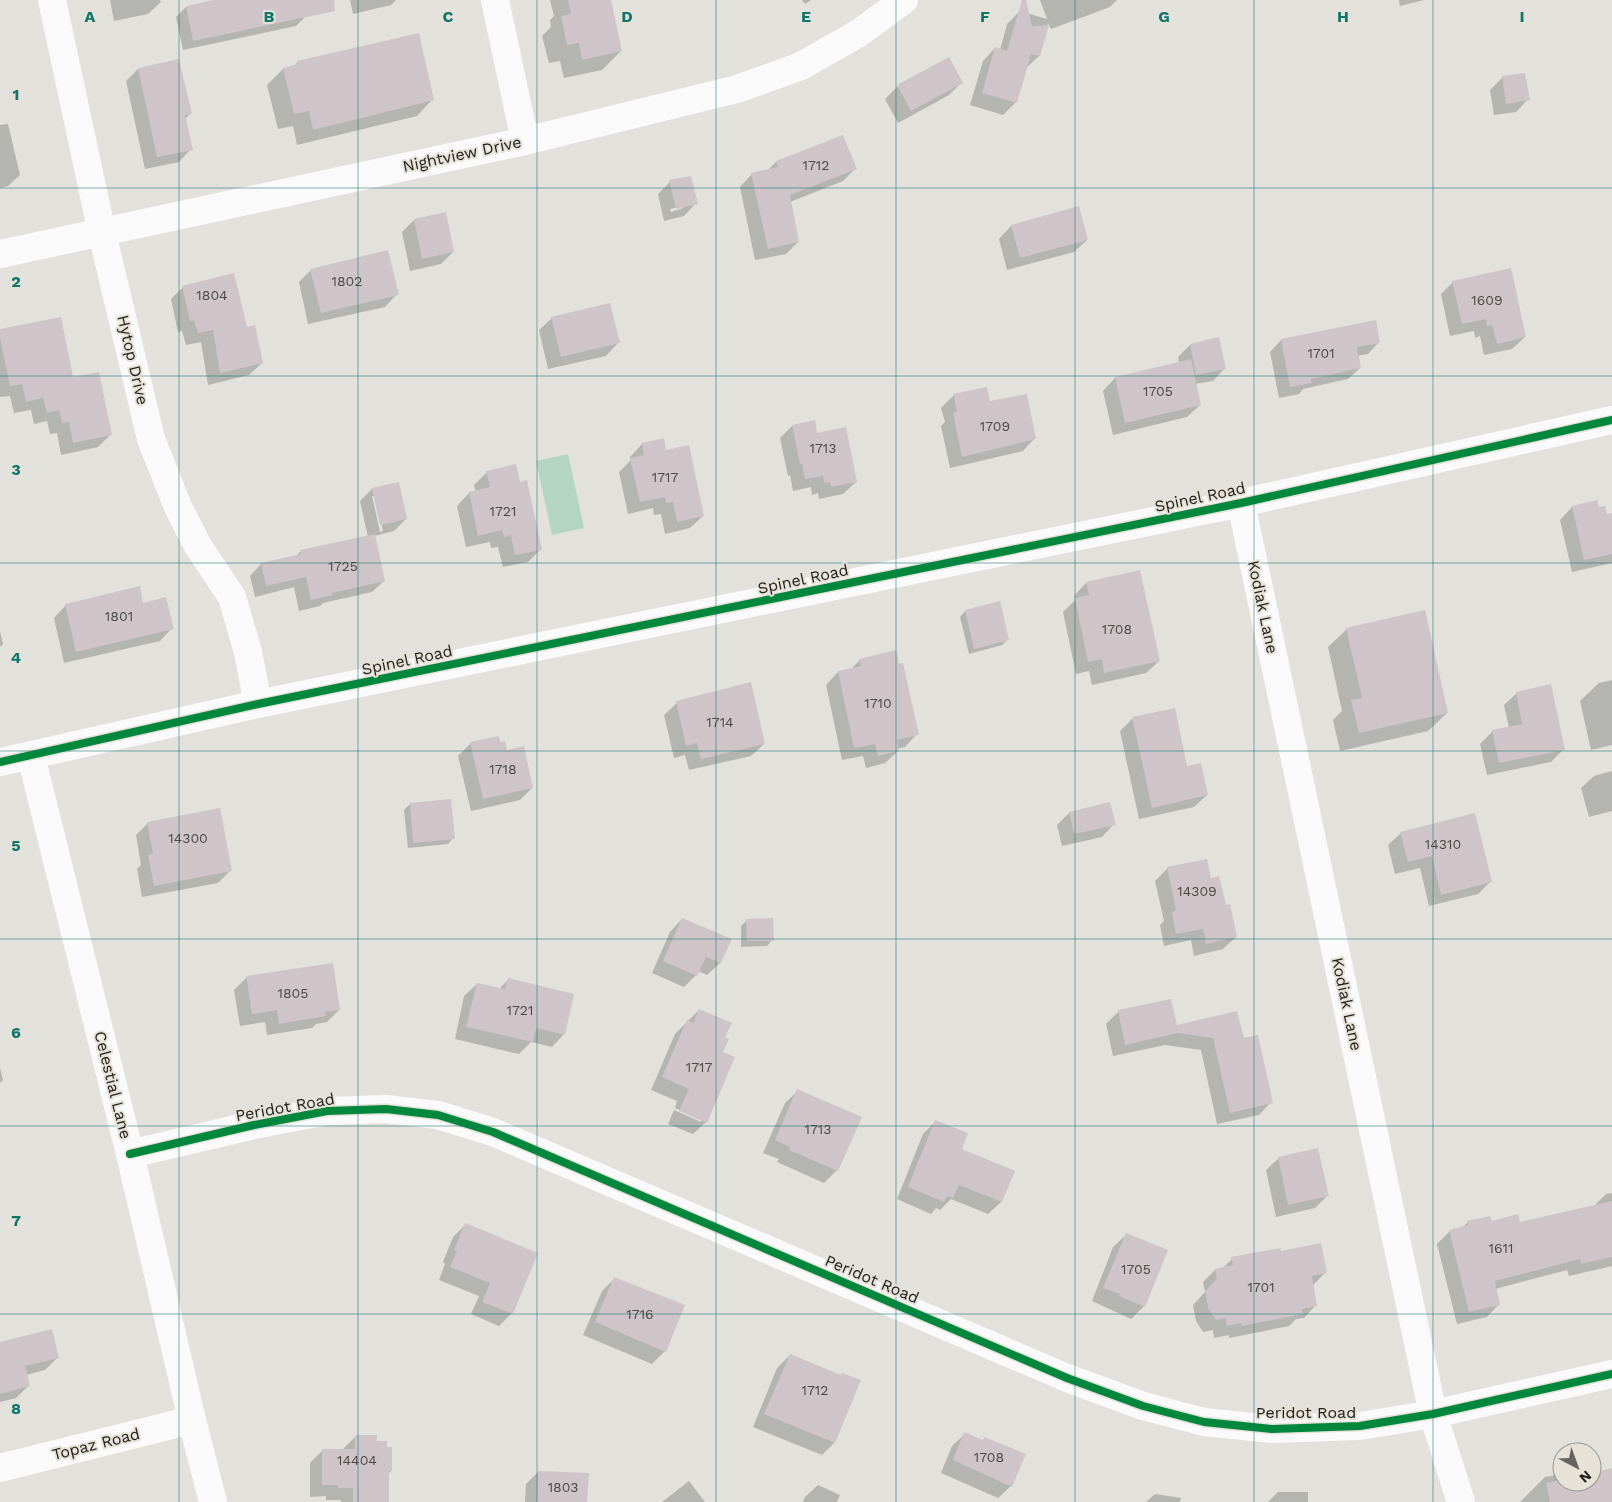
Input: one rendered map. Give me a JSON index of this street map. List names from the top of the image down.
{
  "streets": {
    "street": [
      "Nightview Drive",
      "Hytop Drive",
      "Spinel Road",
      "Kodiak Lane",
      "Celestial Lane",
      "Peridot Road",
      "Topaz Road"
    ]
  },
  "crossings": [
    ["Nightview Drive", "Hytop Drive"],
    ["Hytop Drive", "Spinel Road"],
    ["Spinel Road", "Kodiak Lane"],
    ["Spinel Road", "Celestial Lane"],
    ["Kodiak Lane", "Peridot Road"],
    ["Celestial Lane", "Peridot Road"],
    ["Celestial Lane", "Topaz Road"]
  ],
  "house_numbers": [
    "1712",
    "1802",
    "1804",
    "1609",
    "1701",
    "1705",
    "1709",
    "1713",
    "1717",
    "1721",
    "1725",
    "1801",
    "1708",
    "1710",
    "1714",
    "1718",
    "14300",
    "14310",
    "14309",
    "1805",
    "1721",
    "1717",
    "1713",
    "1611",
    "1705",
    "1701",
    "1716",
    "1712",
    "1708",
    "14404",
    "1803"
  ],
  "north": "bottom right",
  "grid": {
    "columns": [
      "A",
      "B",
      "C",
      "D",
      "E",
      "F",
      "G",
      "H",
      "I"
    ],
    "rows": [
      "1",
      "2",
      "3",
      "4",
      "5",
      "6",
      "7",
      "8"
    ]
  }
}
